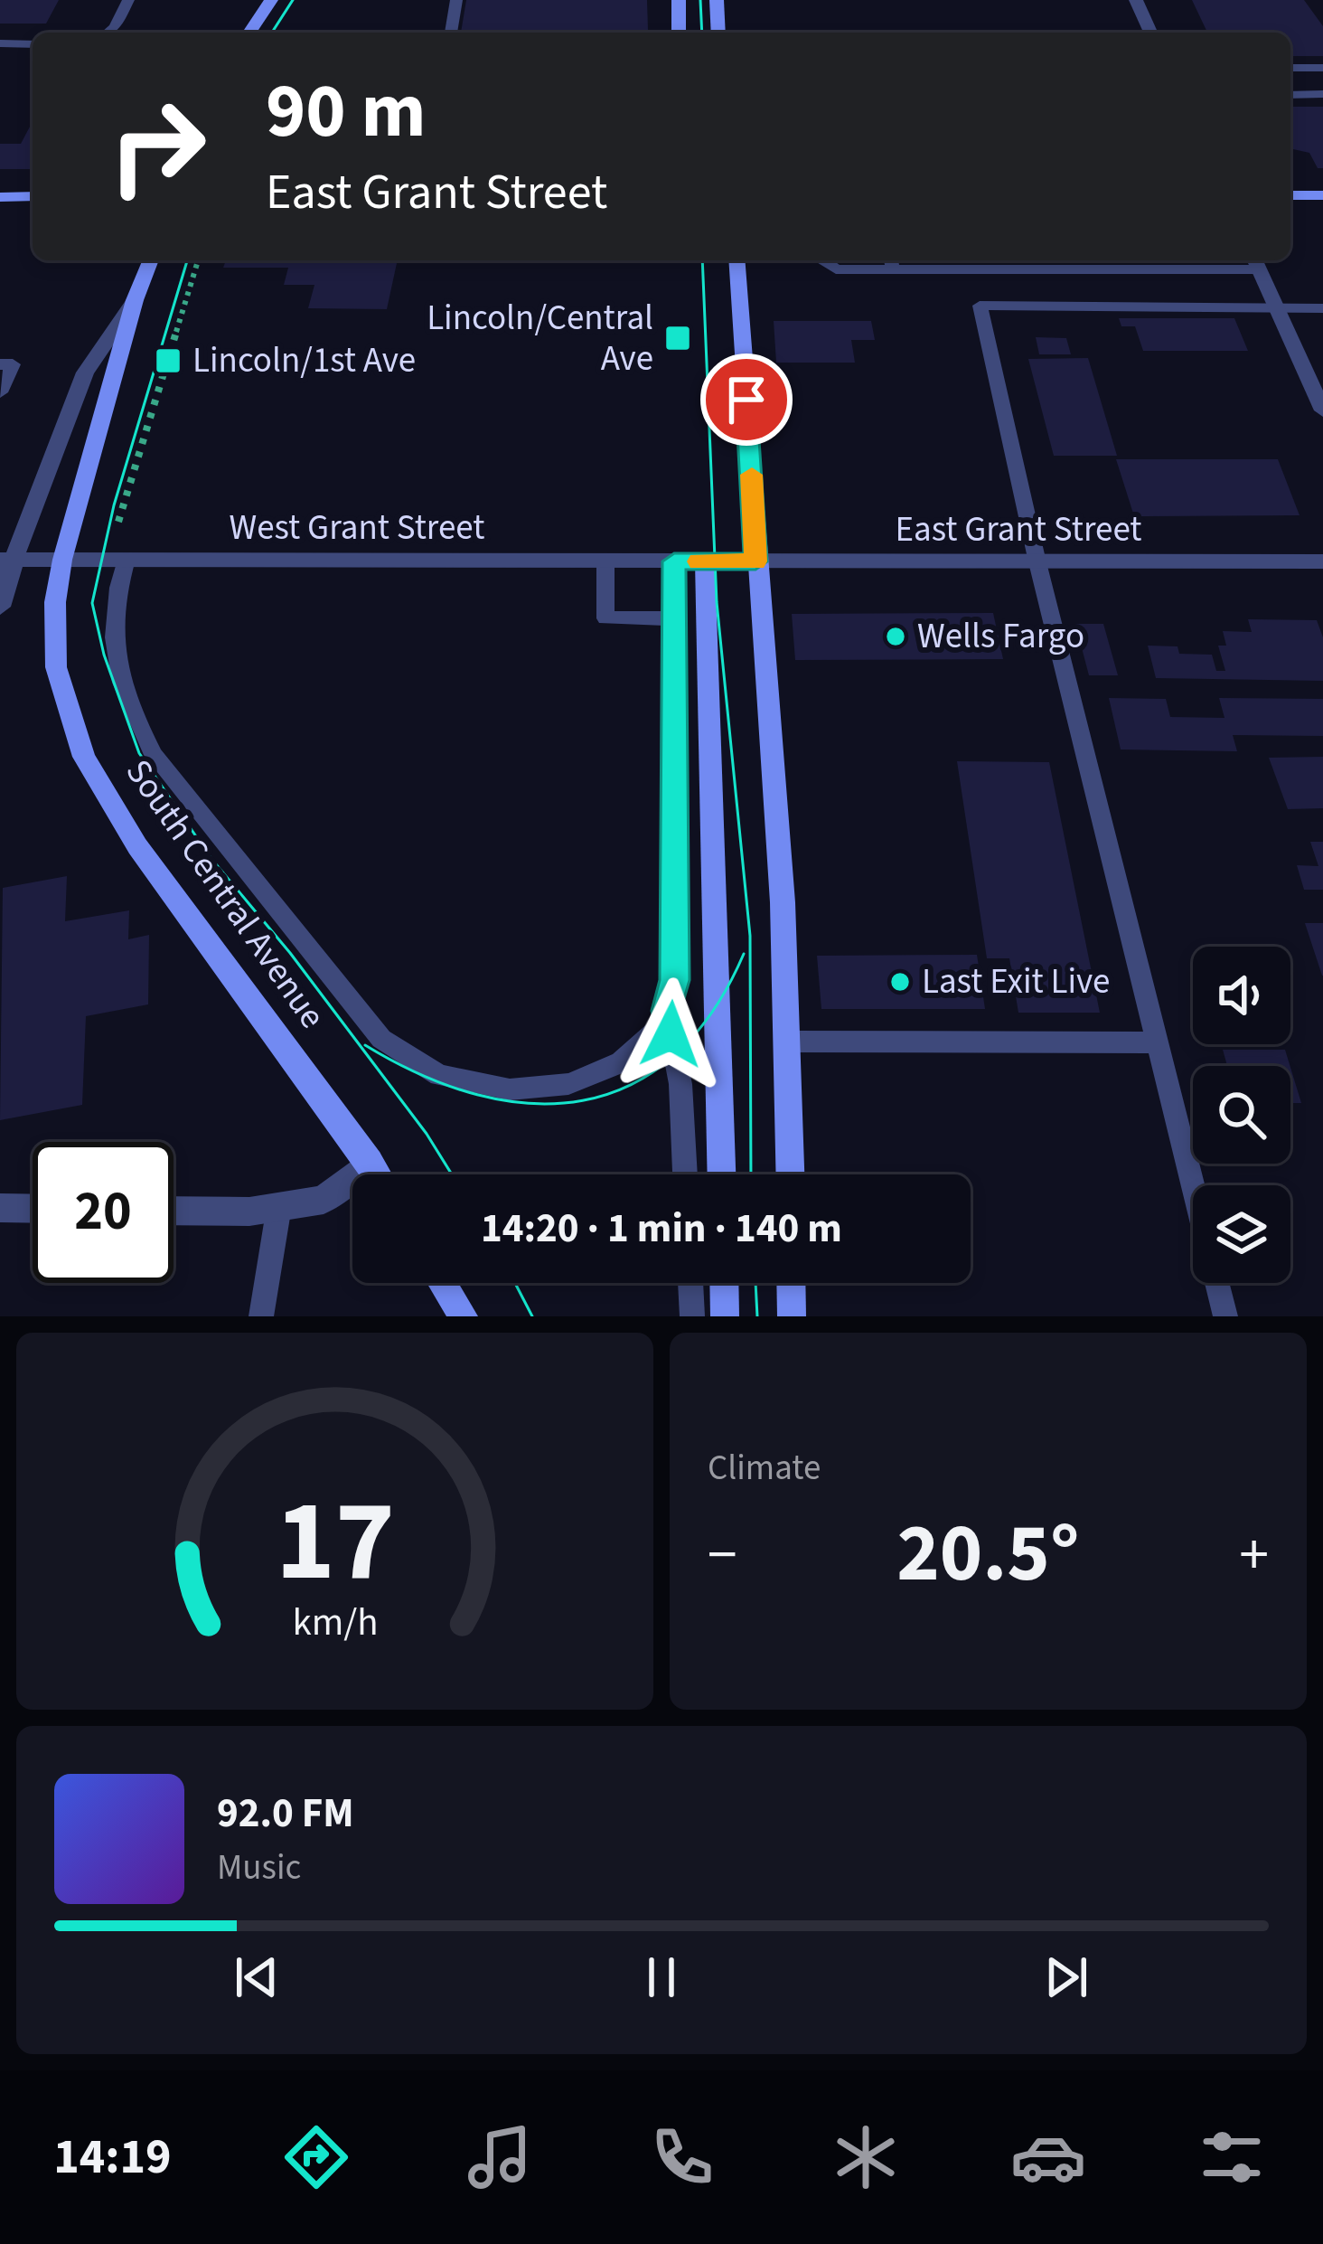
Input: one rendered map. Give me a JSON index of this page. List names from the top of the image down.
{
  "streets": {
    "main road": ["South Central Avenue"],
    "street": ["West Grant Street", "East Grant Street"]
  },
  "crossings": [
    ["West Grant Street", "East Grant Street"],
    ["West Grant Street", "South Central Avenue"]
  ],
  "places": {
    "transit": ["Lincoln/Central Ave", "Lincoln/1st Ave"],
    "other": ["Wells Fargo", "Last Exit Live"]
  },
  "page": {
    "turn": ["90 m", "East Grant Street"],
    "limit": "20",
    "trip": "14:20 · 1 min · 140 m",
    "tile": "Climate",
    "heat": ["−", "20.5°", "+"],
    "song": ["92.0 FM", "Music"],
    "tabs": "14:19",
    "gauge": ["17", "km/h"]
  }
}
